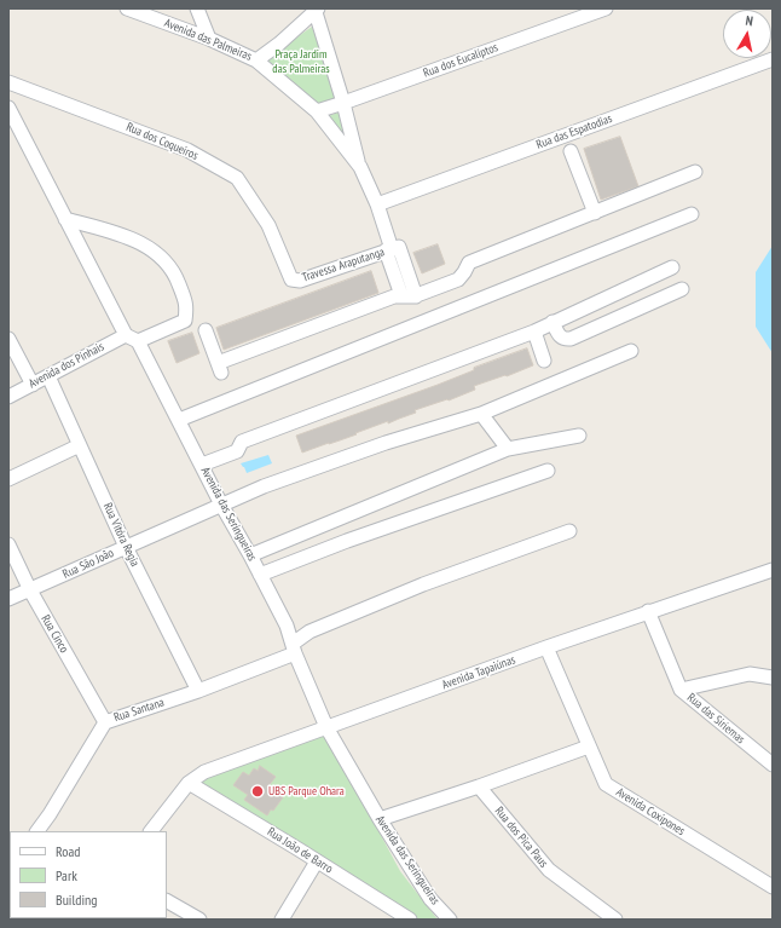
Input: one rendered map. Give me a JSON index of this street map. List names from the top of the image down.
{
  "streets": {
    "street": [
      "Avenida das Palmeiras",
      "Rua dos Eucaliptos",
      "Rua das Espatodias",
      "Rua dos Coqueiros",
      "Travessa Araputanga",
      "Avenida dos Pinhais",
      "Avenida das Seringueiras",
      "Rua Vitóra Regia",
      "Rua São João",
      "Rua Cinco",
      "Avenida Tapaiúnas",
      "Rua Santana",
      "Rua das Siriemas",
      "Avenida Coxipones",
      "Rua dos Pica Paus",
      "Rua João de Barro"
    ]
  },
  "crossings": [
    ["Avenida das Palmeiras", "Rua dos Eucaliptos"],
    ["Avenida das Palmeiras", "Rua das Espatodias"],
    ["Avenida das Palmeiras", "Travessa Araputanga"],
    ["Rua dos Coqueiros", "Travessa Araputanga"],
    ["Avenida dos Pinhais", "Rua Vitóra Regia"],
    ["Avenida das Seringueiras", "Rua São João"],
    ["Avenida das Seringueiras", "Avenida Tapaiúnas"],
    ["Avenida das Seringueiras", "Rua Santana"],
    ["Rua Vitóra Regia", "Rua São João"],
    ["Rua Vitóra Regia", "Rua Santana"],
    ["Rua São João", "Rua Cinco"],
    ["Rua Cinco", "Rua Santana"],
    ["Avenida Tapaiúnas", "Rua das Siriemas"],
    ["Avenida Tapaiúnas", "Avenida Coxipones"],
    ["Avenida Tapaiúnas", "Rua João de Barro"]
  ],
  "parks": ["Praça Jardim das Palmeiras"],
  "places": ["UBS Parque Ohara"],
  "legend": ["Road", "Park", "Building"],
  "north": "top"
}
